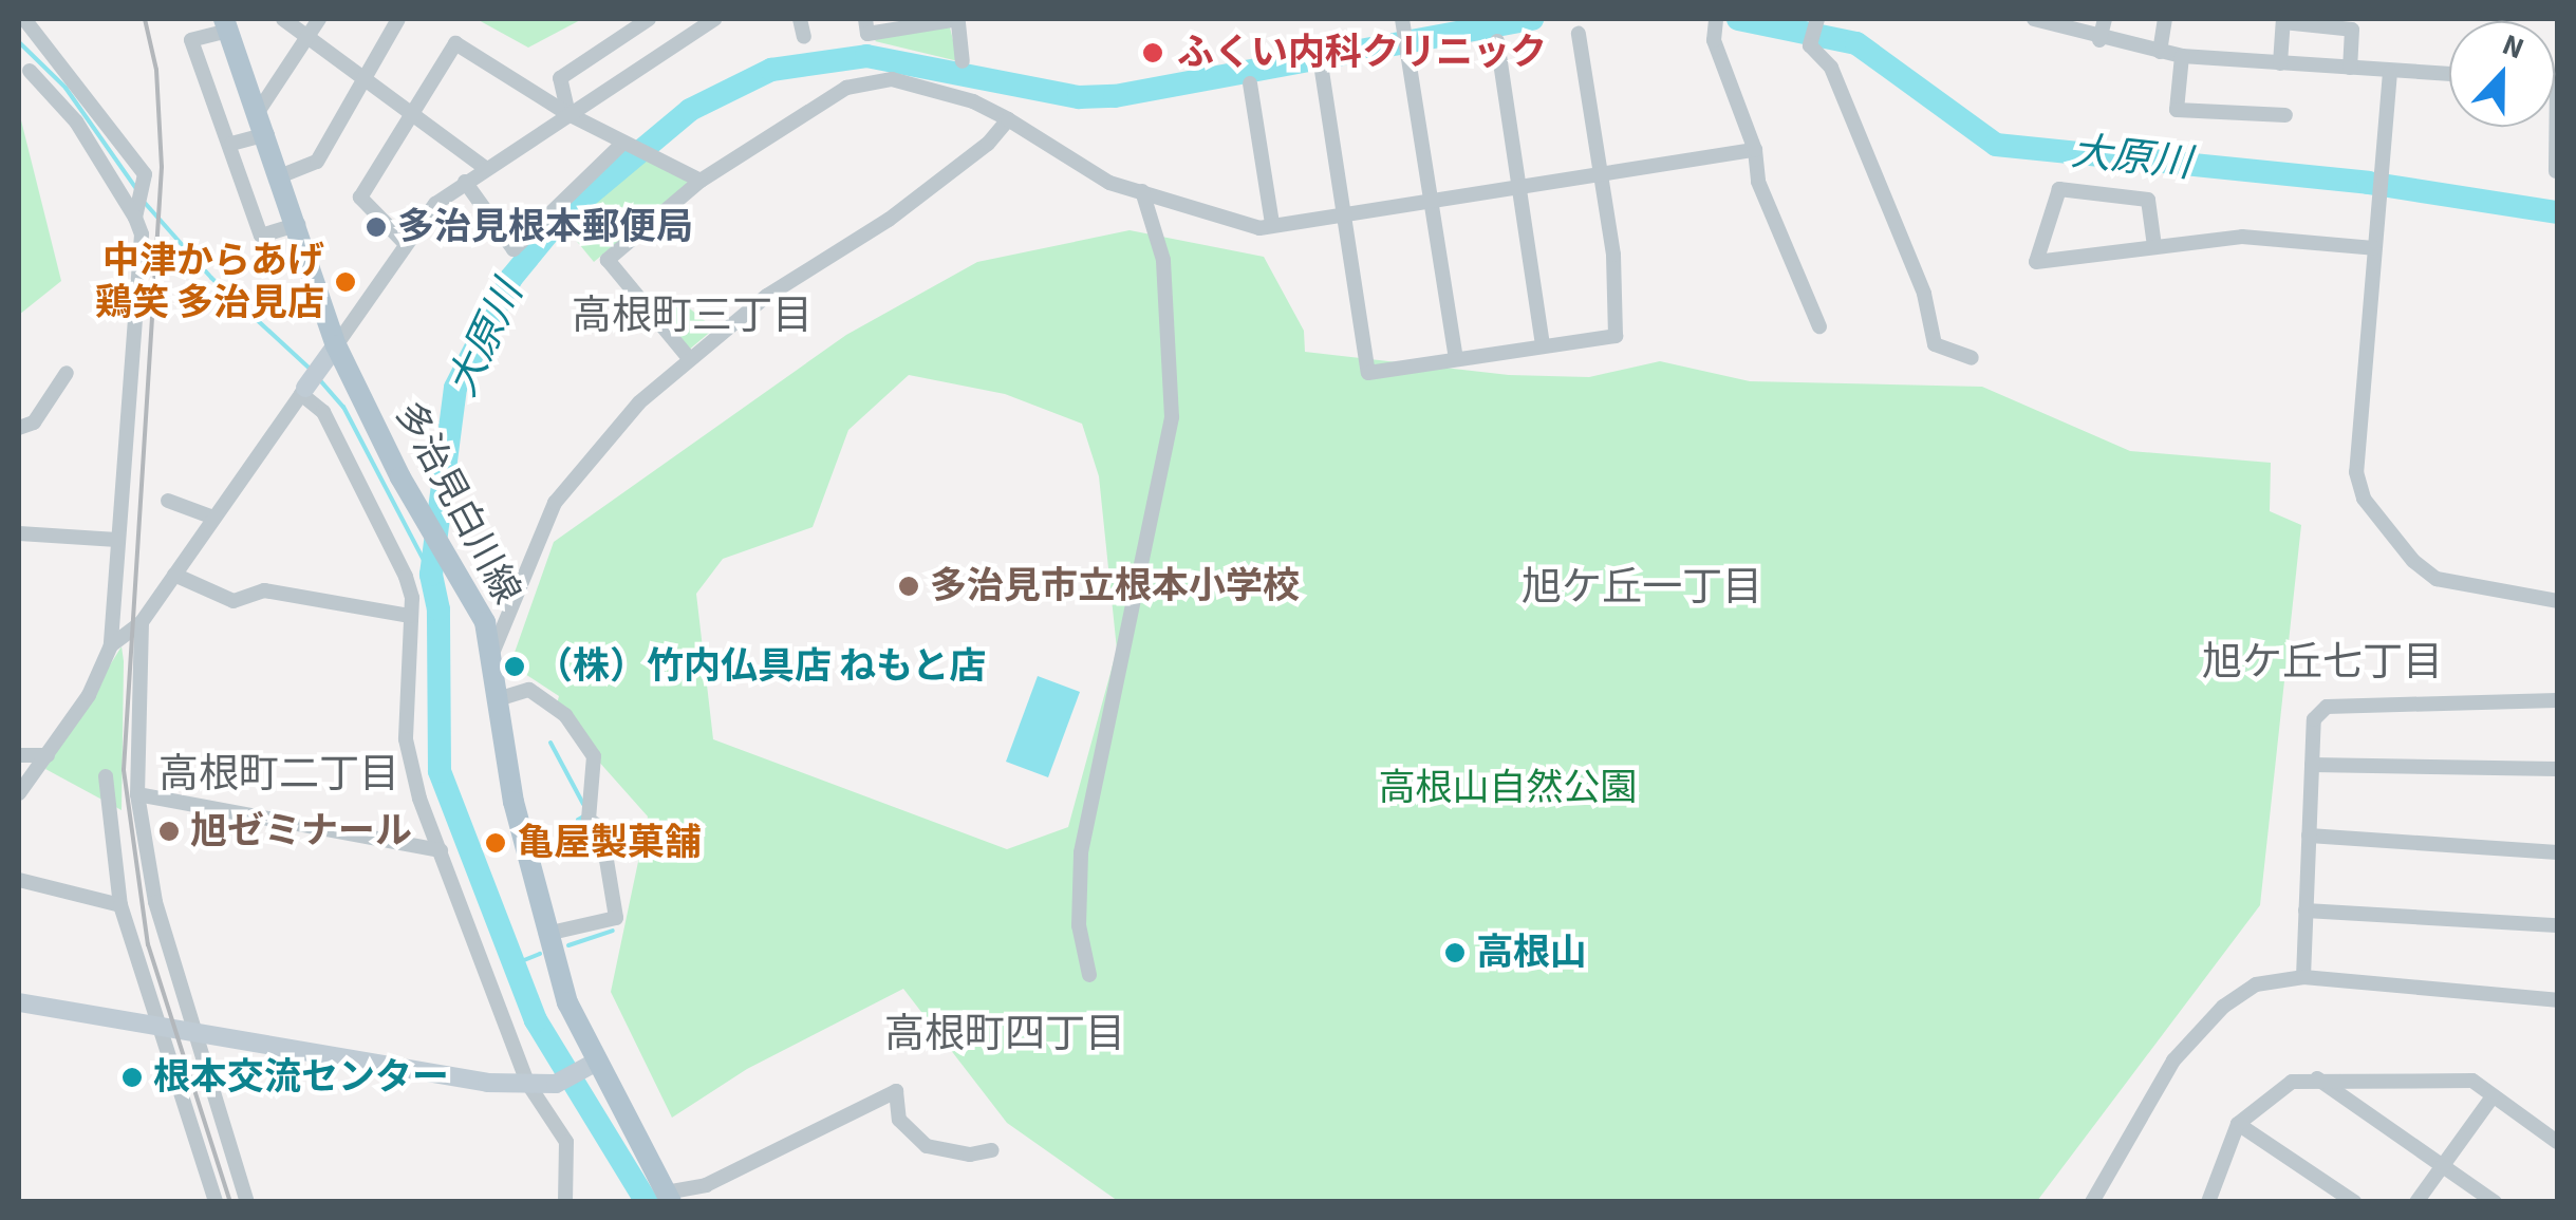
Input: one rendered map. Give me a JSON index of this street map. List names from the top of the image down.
{
  "streets": {
    "main road": ["多治見白川線"]
  },
  "districts": [
    "高根町三丁目",
    "旭ケ丘一丁目",
    "旭ケ丘七丁目",
    "高根町二丁目",
    "高根町四丁目"
  ],
  "water": ["大原川"],
  "parks": ["高根山自然公園"],
  "places": [
    "ふくい内科クリニック",
    "多治見根本郵便局",
    "中津からあげ 鶏笑 多治見店",
    "多治見市立根本小学校",
    "（株）竹内仏具店 ねもと店",
    "旭ゼミナール",
    "亀屋製菓舗",
    "高根山",
    "根本交流センター"
  ],
  "north": "top"
}
